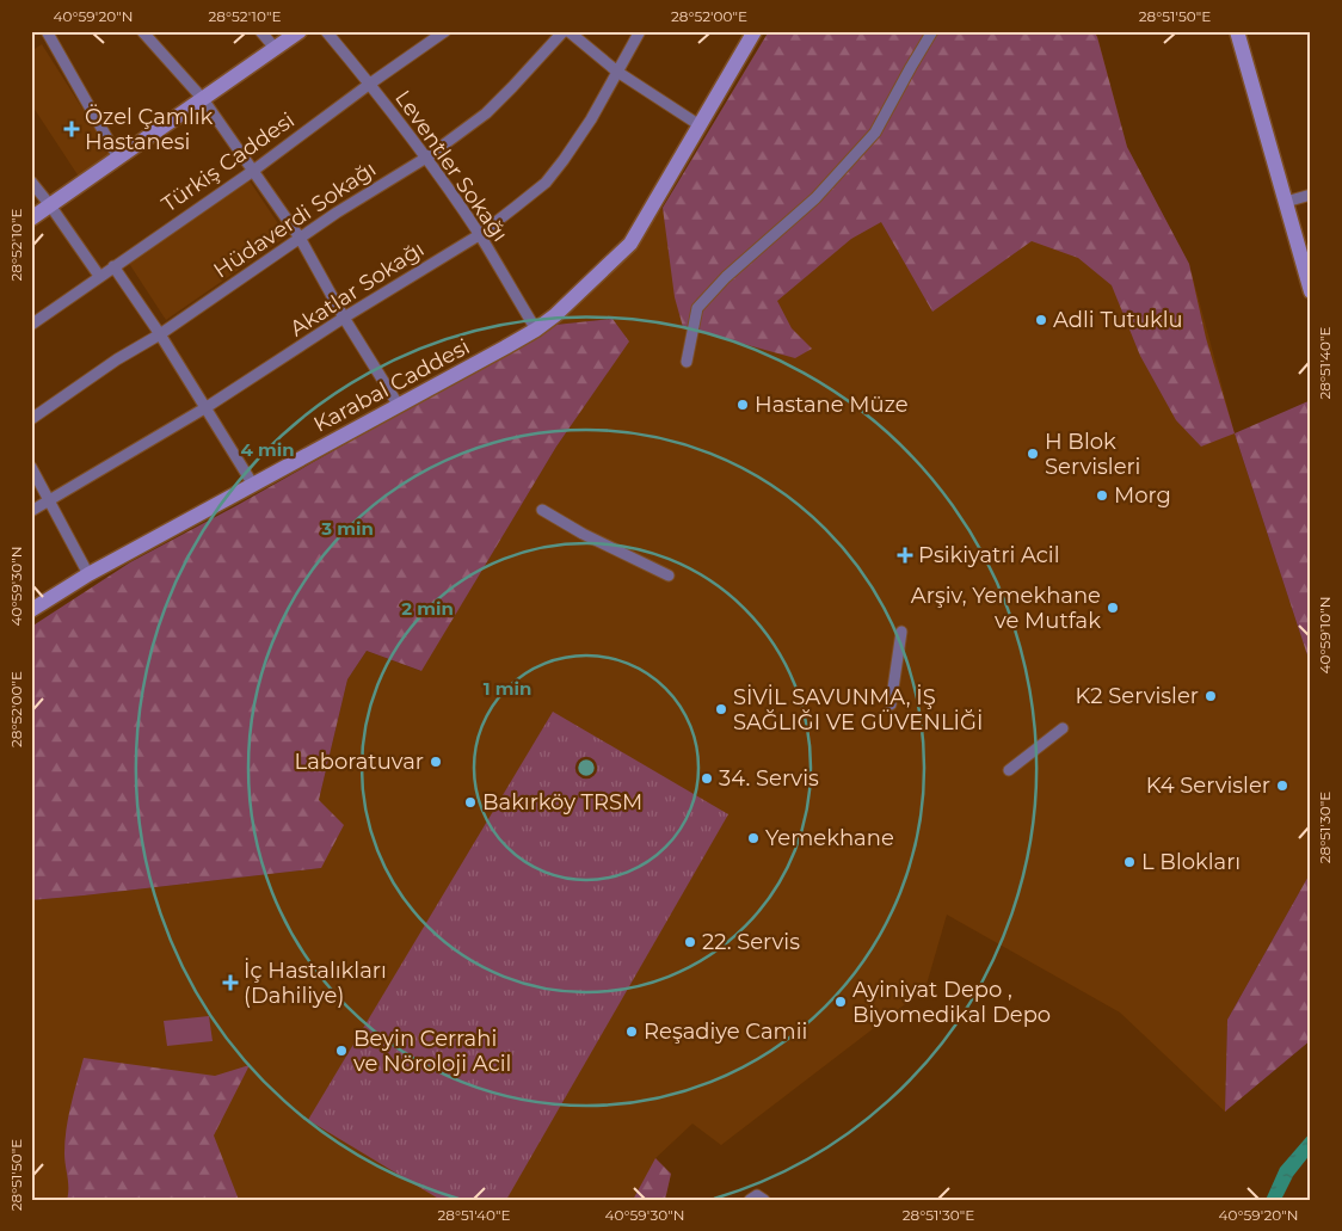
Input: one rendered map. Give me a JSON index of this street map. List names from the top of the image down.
{
  "streets": {
    "street": [
      "Türkiş Caddesi",
      "Leventler Sokağı",
      "Hüdaverdi Sokağı",
      "Akatlar Sokağı",
      "Karabal Caddesi"
    ]
  },
  "crossings": [
    ["Türkiş Caddesi", "Leventler Sokağı"],
    ["Leventler Sokağı", "Hüdaverdi Sokağı"],
    ["Leventler Sokağı", "Akatlar Sokağı"],
    ["Leventler Sokağı", "Karabal Caddesi"]
  ],
  "places": {
    "health": ["Özel Çamlık Hastanesi", "Psikiyatri Acil", "İç Hastalıkları (Dahiliye)"],
    "other": [
      "Adli Tutuklu",
      "Hastane Müze",
      "H Blok Servisleri",
      "Morg",
      "Arşiv, Yemekhane ve Mutfak",
      "K2 Servisler",
      "SİVİL SAVUNMA, İŞ SAĞLIĞI VE GÜVENLİĞİ",
      "Laboratuvar",
      "34. Servis",
      "K4 Servisler",
      "Bakırköy TRSM",
      "Yemekhane",
      "L Blokları",
      "22. Servis",
      "Ayiniyat Depo , Biyomedikal Depo",
      "Reşadiye Camii",
      "Beyin Cerrahi ve Nöroloji Acil"
    ]
  },
  "coordinates": [
    "40°59'20\"N",
    "28°52'10\"E",
    "28°52'00\"E",
    "28°51'50\"E",
    "28°51'40\"E",
    "40°59'30\"N",
    "40°59'10\"N",
    "28°51'30\"E"
  ],
  "rings": [
    "4 min",
    "3 min",
    "2 min",
    "1 min"
  ]
}
